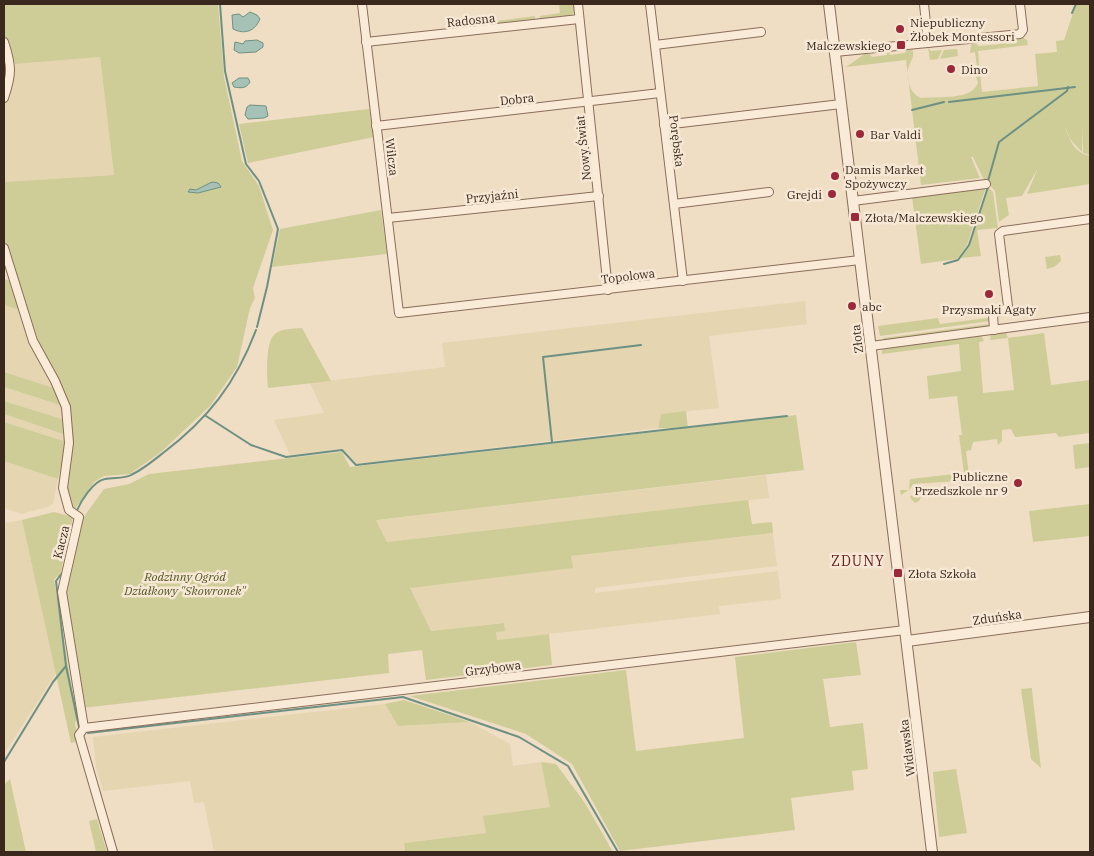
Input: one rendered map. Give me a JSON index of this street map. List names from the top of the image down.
{
  "streets": {
    "street": [
      "Radosna",
      "Dobra",
      "Porębska",
      "Nowy Świat",
      "Wilcza",
      "Przyjaźni",
      "Topolowa",
      "Złota",
      "Kacza",
      "Zduńska",
      "Grzybowa",
      "Widawska"
    ]
  },
  "crossings": [
    ["Radosna", "Nowy Świat"],
    ["Radosna", "Wilcza"],
    ["Dobra", "Porębska"],
    ["Dobra", "Nowy Świat"],
    ["Dobra", "Wilcza"],
    ["Porębska", "Topolowa"],
    ["Nowy Świat", "Przyjaźni"],
    ["Nowy Świat", "Topolowa"],
    ["Wilcza", "Przyjaźni"],
    ["Wilcza", "Topolowa"],
    ["Topolowa", "Złota"],
    ["Złota", "Zduńska"],
    ["Złota", "Grzybowa"],
    ["Złota", "Widawska"],
    ["Kacza", "Grzybowa"],
    ["Zduńska", "Widawska"]
  ],
  "districts": ["ZDUNY"],
  "parks": ["Rodzinny Ogród Działkowy \"Skowronek\""],
  "places": {
    "other": [
      "Niepubliczny Żłobek Montessori",
      "Dino",
      "Bar Valdi",
      "Damis Market Spożywczy",
      "Grejdi",
      "Przysmaki Agaty",
      "abc",
      "Publiczne Przedszkole nr 9"
    ],
    "transit": ["Malczewskiego", "Złota/Malczewskiego", "Złota Szkoła"]
  }
}
